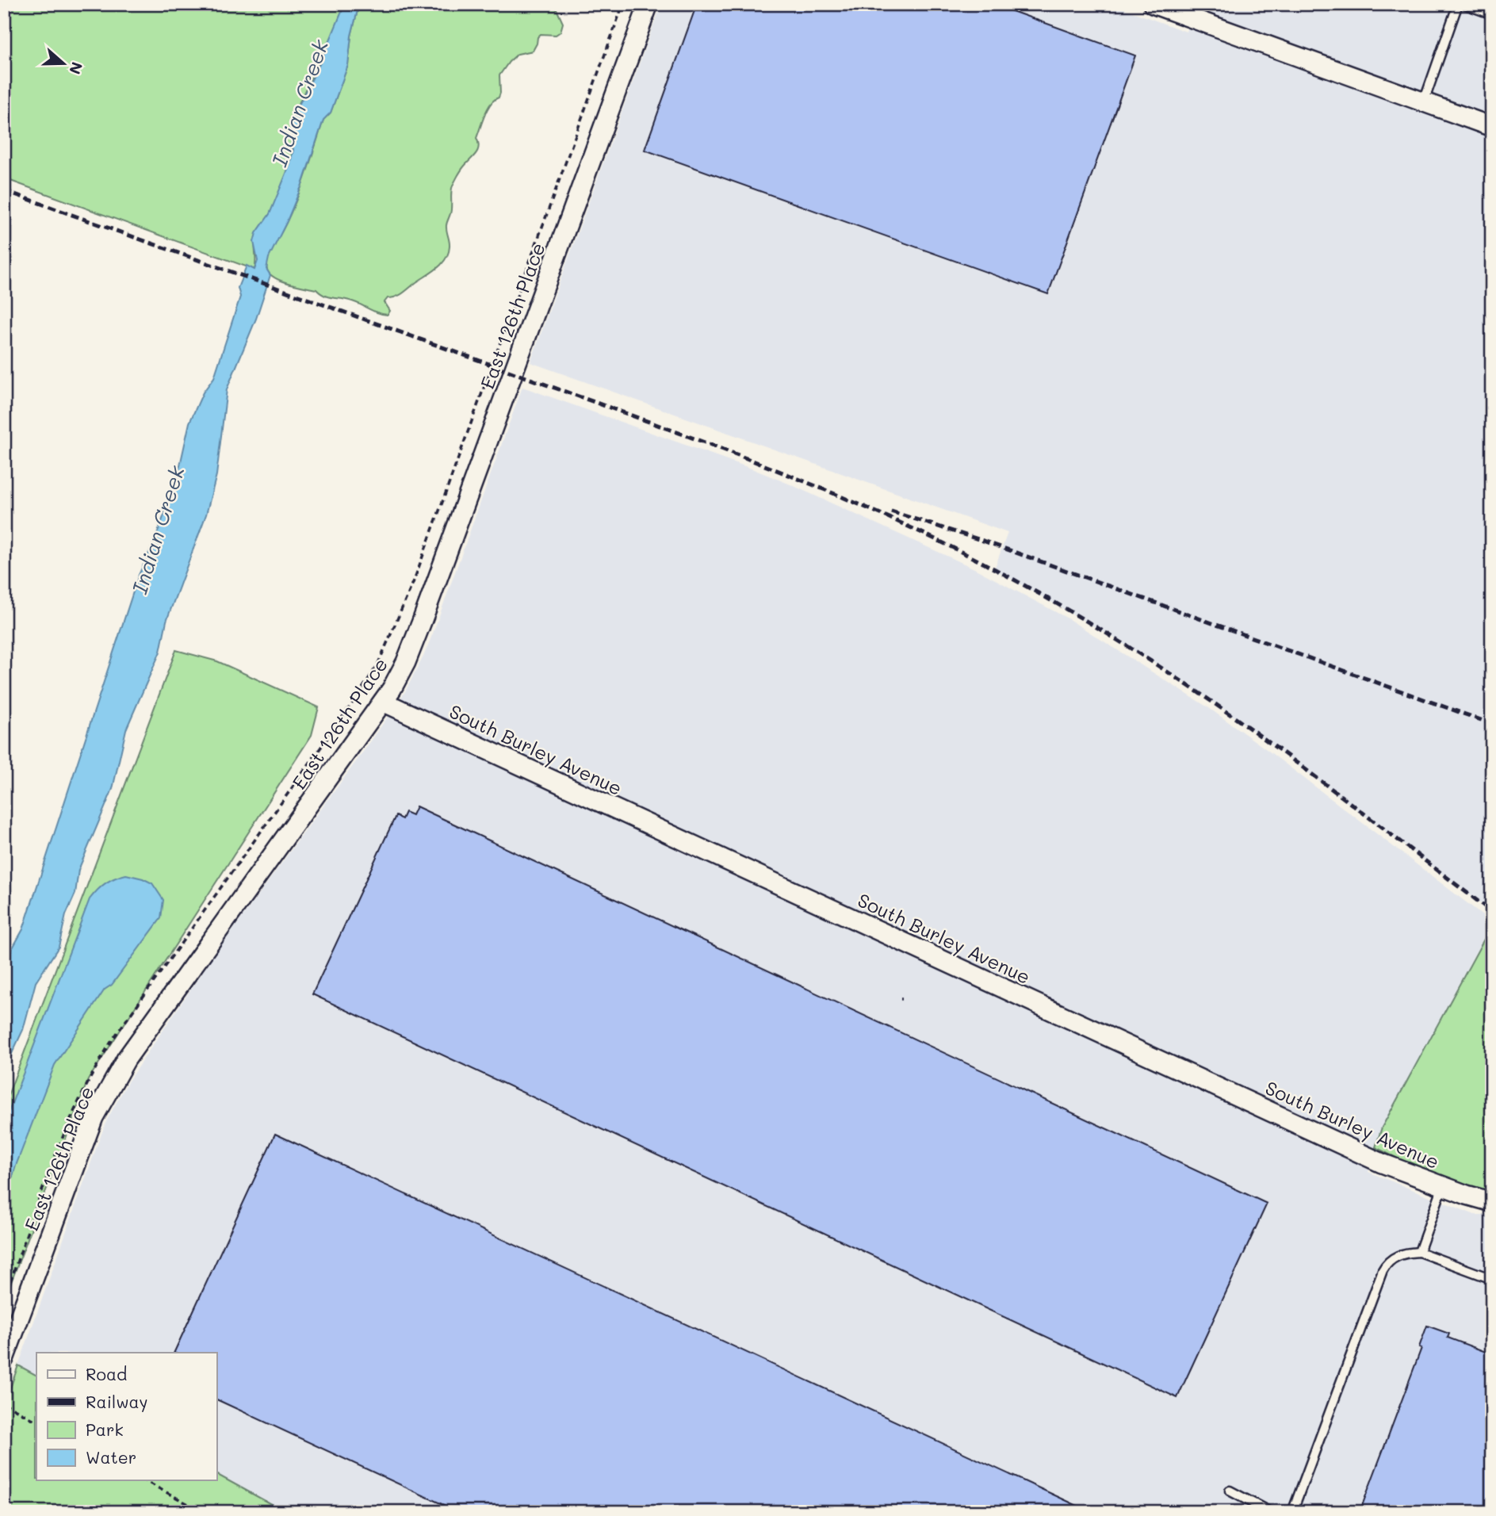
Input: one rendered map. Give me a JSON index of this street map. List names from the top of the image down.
{
  "streets": {
    "street": ["East 126th Place", "South Burley Avenue"]
  },
  "crossings": [
    ["East 126th Place", "South Burley Avenue"]
  ],
  "water": ["Indian Creek"],
  "legend": [
    "Road",
    "Railway",
    "Park",
    "Water"
  ],
  "north": "right"
}
